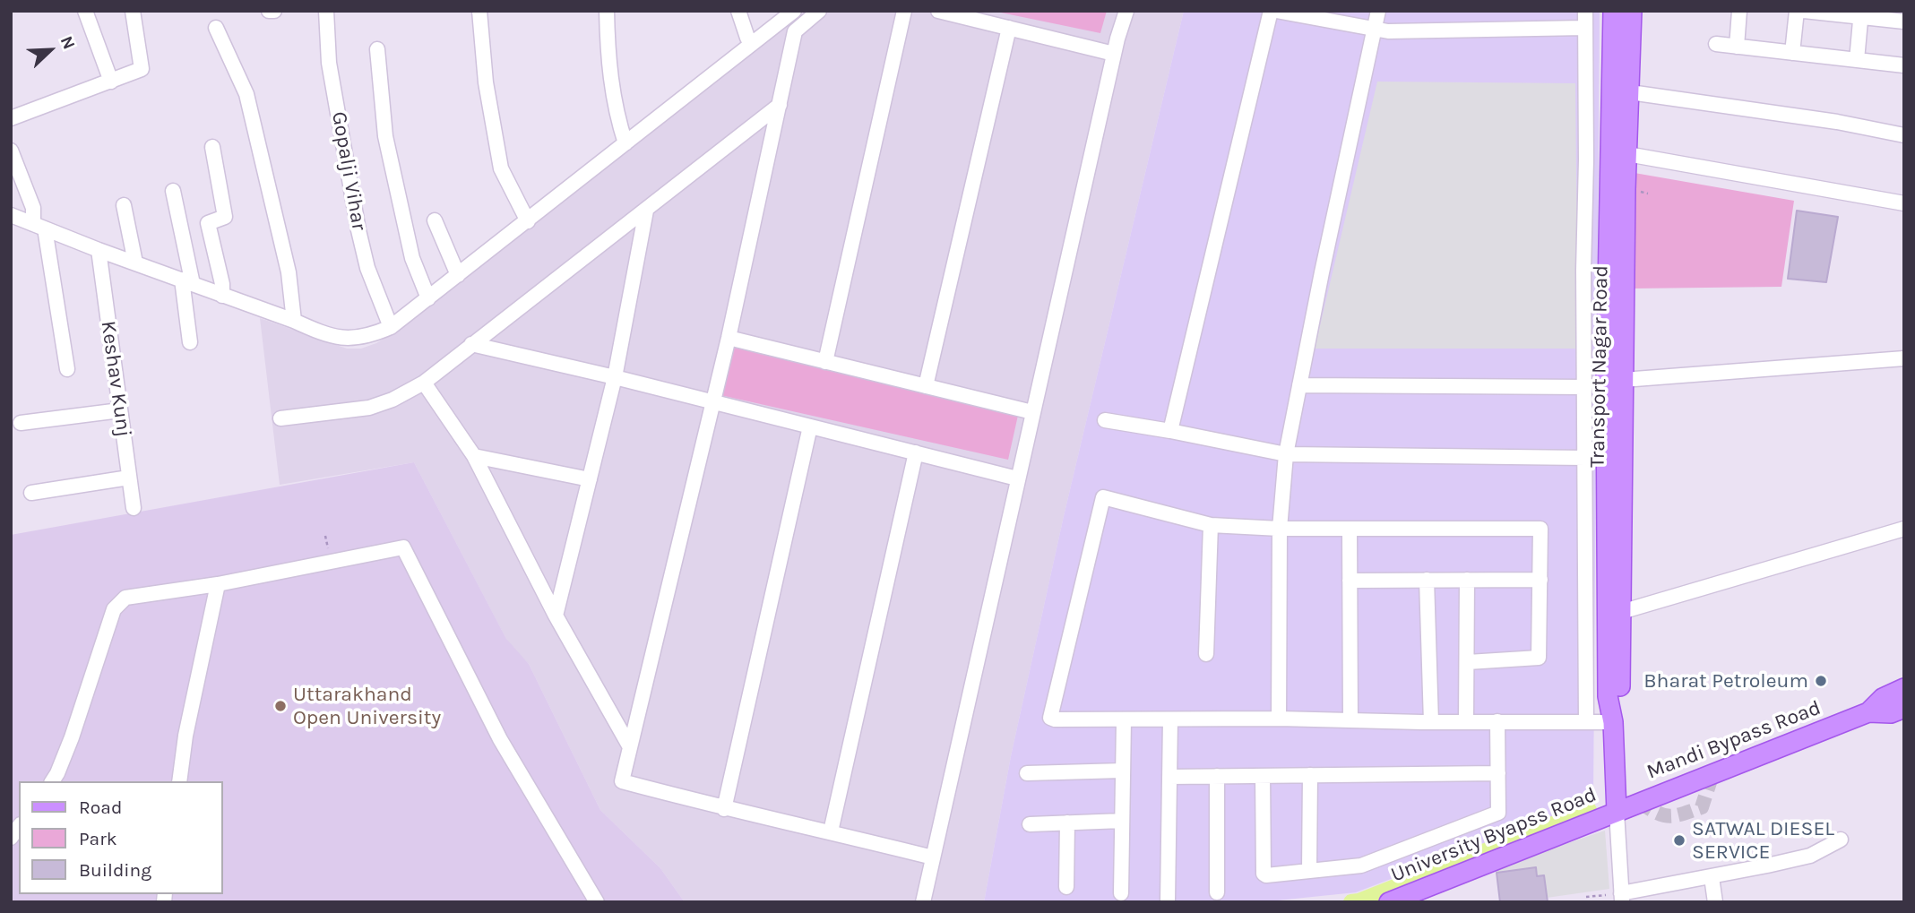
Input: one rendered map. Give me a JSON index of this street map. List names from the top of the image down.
{
  "streets": {
    "main road": ["Transport Nagar Road", "Mandi Bypass Road", "University Byapss Road"],
    "street": ["Gopalji Vihar", "Keshav Kunj"]
  },
  "crossings": [
    ["Transport Nagar Road", "Mandi Bypass Road"],
    ["Transport Nagar Road", "University Byapss Road"],
    ["Mandi Bypass Road", "University Byapss Road"]
  ],
  "places": ["Bharat Petroleum", "Uttarakhand Open University", "SATWAL DIESEL SERVICE"],
  "legend": ["Road", "Park", "Building"],
  "north": "top right"
}
